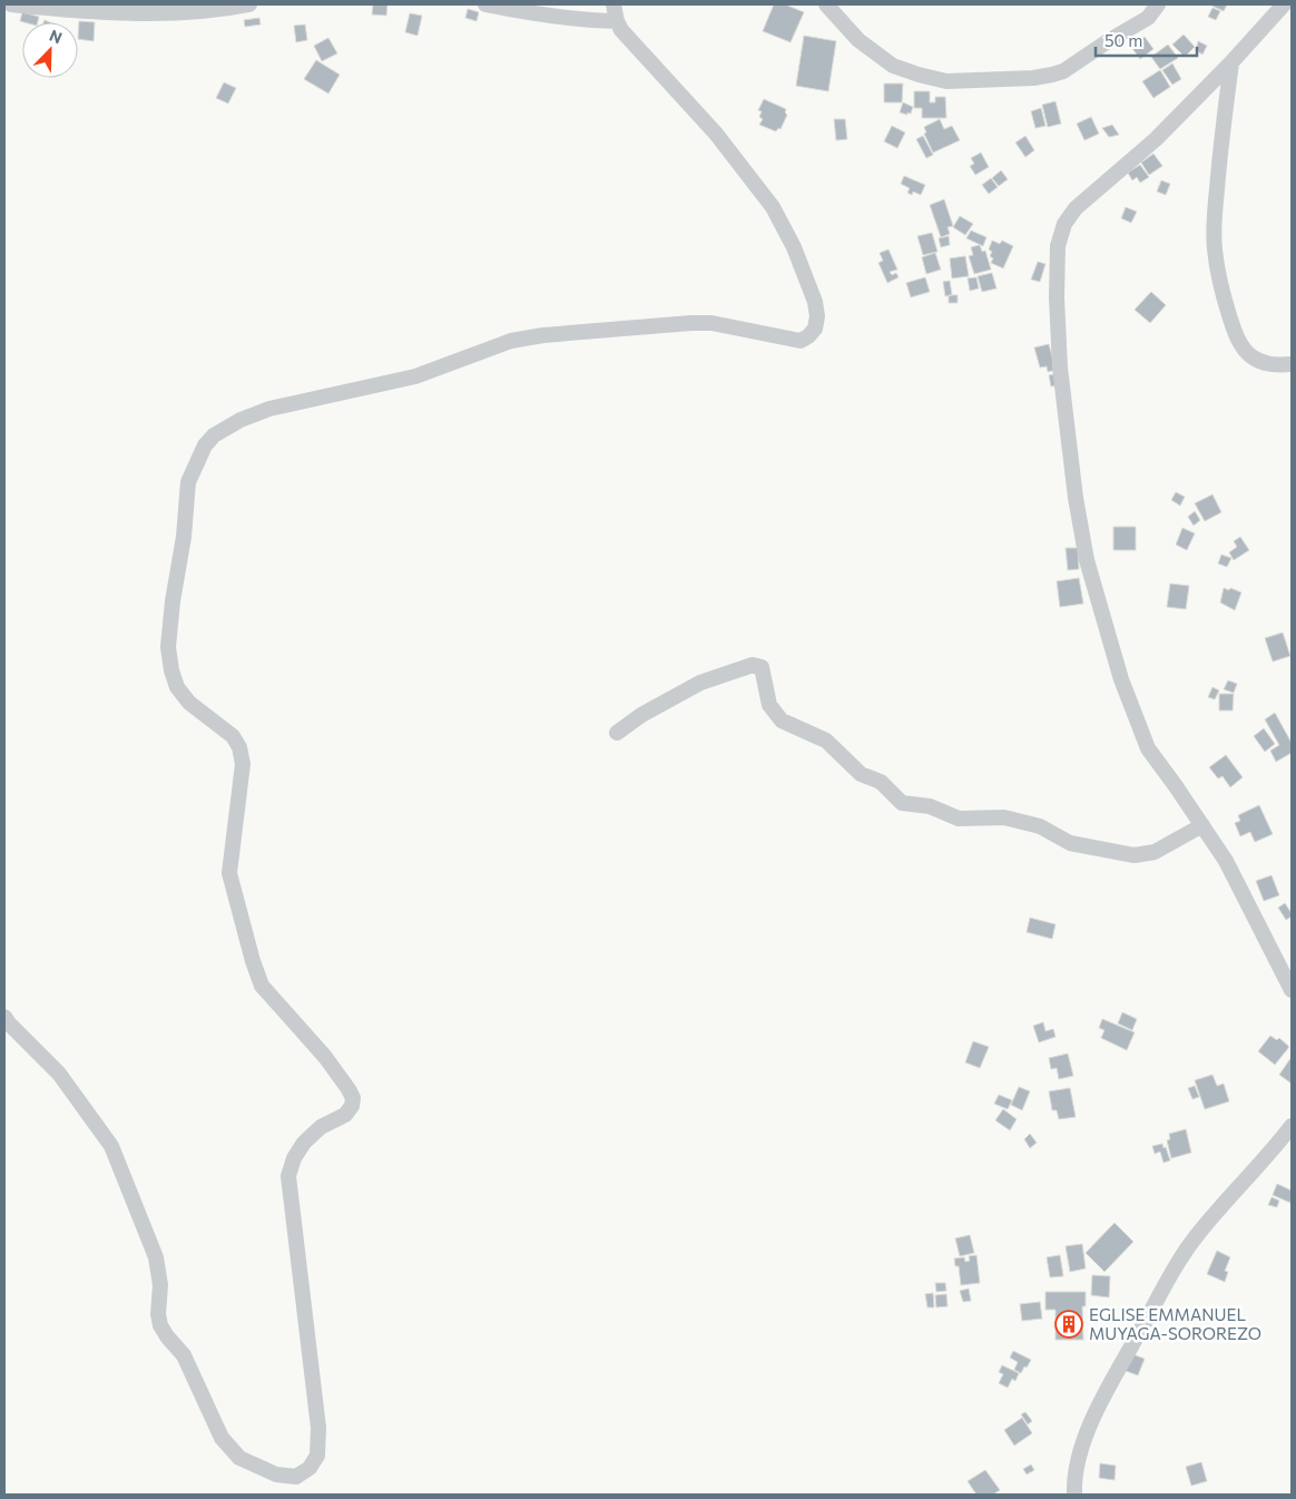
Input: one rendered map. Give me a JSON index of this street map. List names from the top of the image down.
{
  "places": {
    "building": ["EGLISE EMMANUEL MUYAGA-SOROREZO"]
  },
  "scale_bar": "50 m",
  "north": "top right"
}
